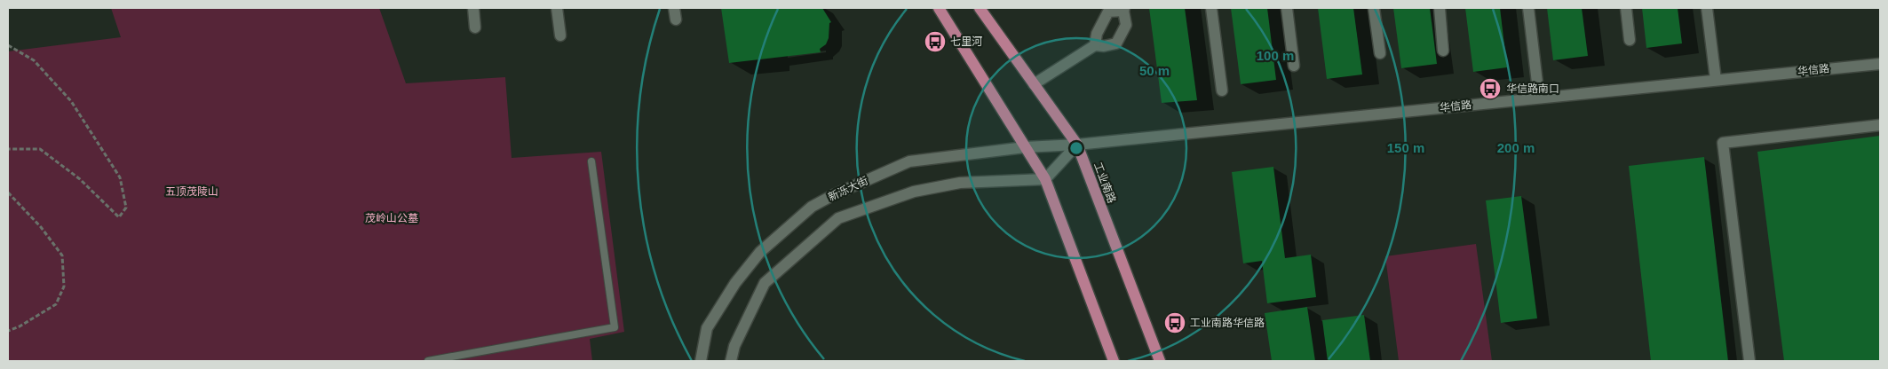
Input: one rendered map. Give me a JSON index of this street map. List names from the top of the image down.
{
  "streets": {
    "main road": ["华信路", "工业南路", "新泺大街"]
  },
  "crossings": [
    ["华信路", "工业南路"],
    ["华信路", "新泺大街"],
    ["工业南路", "新泺大街"]
  ],
  "parks": ["五顶茂陵山", "茂岭山公墓"],
  "places": {
    "bus stop": ["七里河", "华信路南口", "工业南路华信路"]
  },
  "rings": [
    "100 m",
    "50 m",
    "150 m",
    "200 m"
  ]
}
